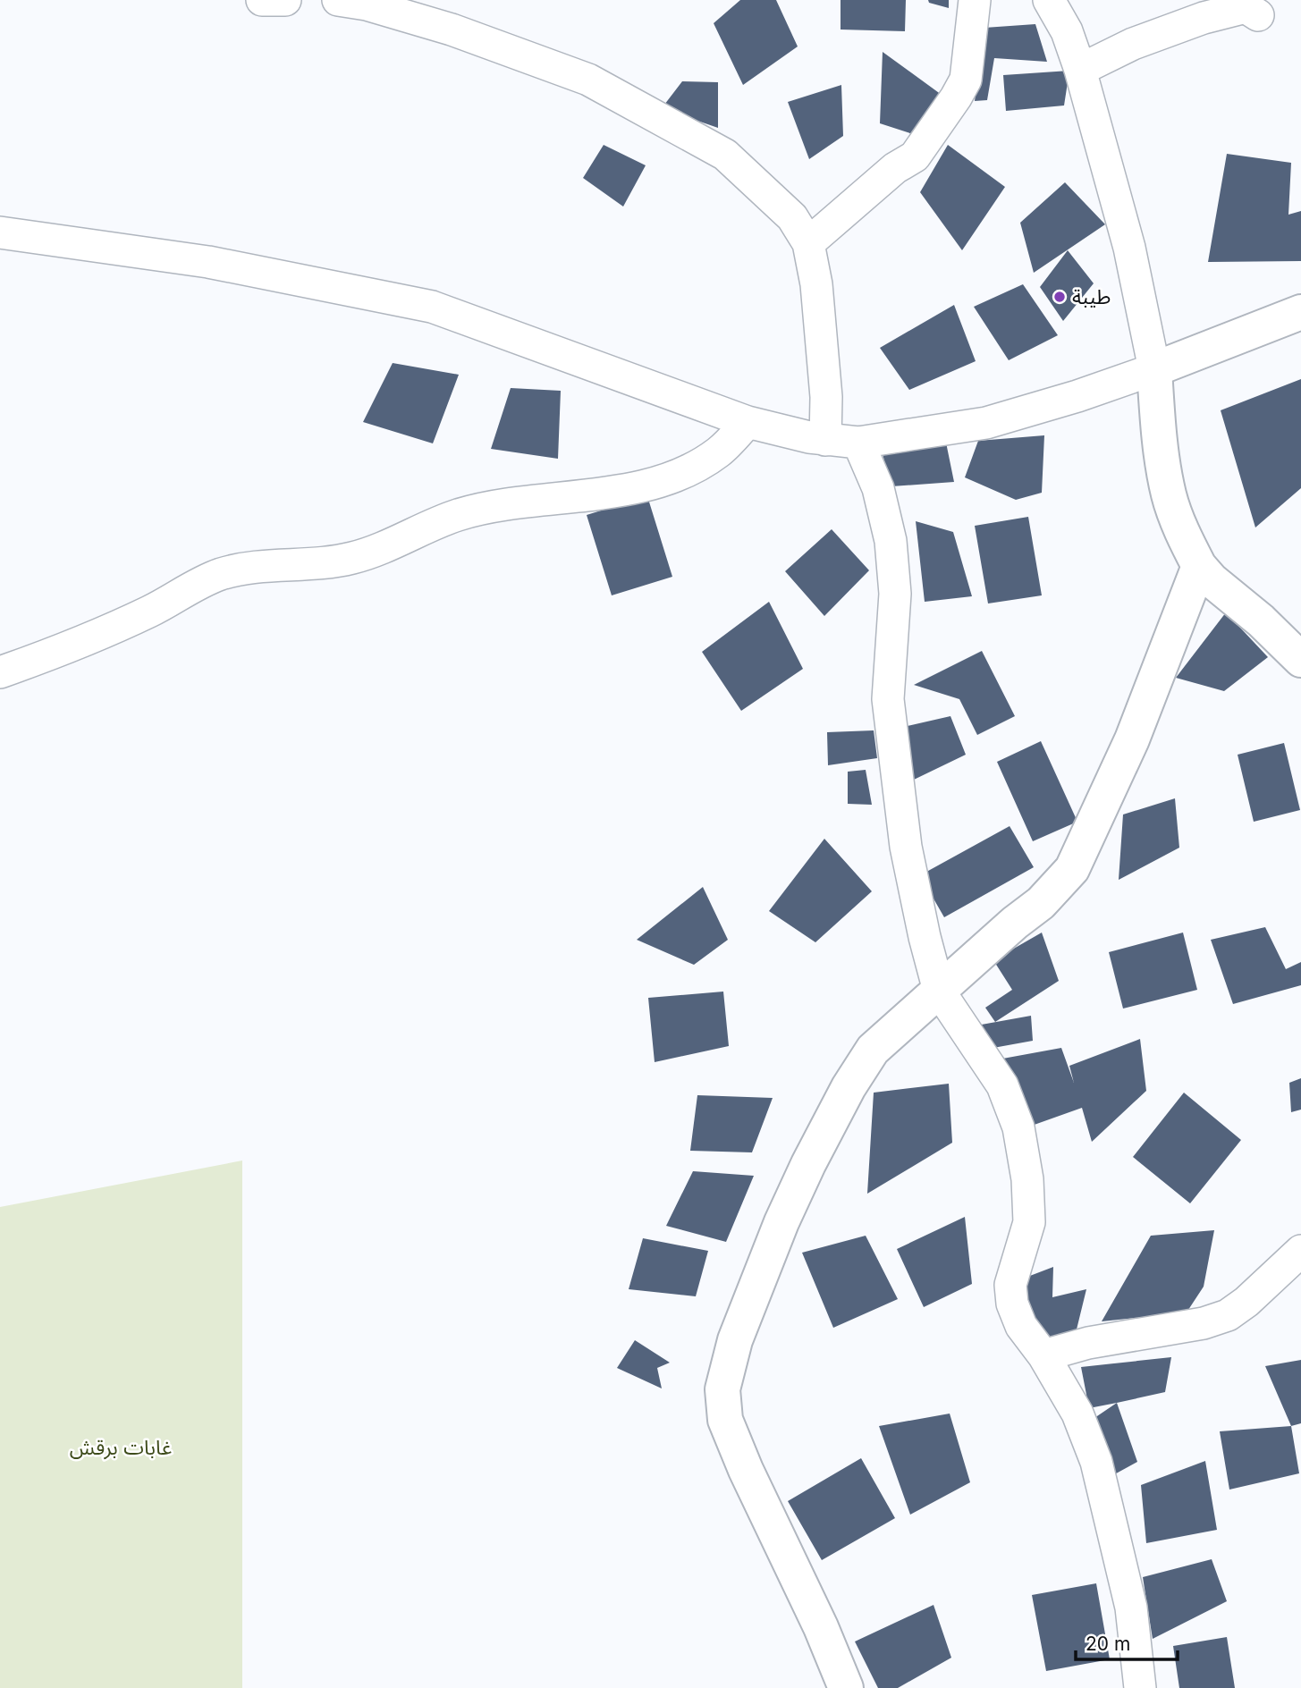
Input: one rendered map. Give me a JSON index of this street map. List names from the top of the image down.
{
  "parks": ["غابات برقش"],
  "places": ["طيبة"],
  "scale_bar": "20 m"
}
